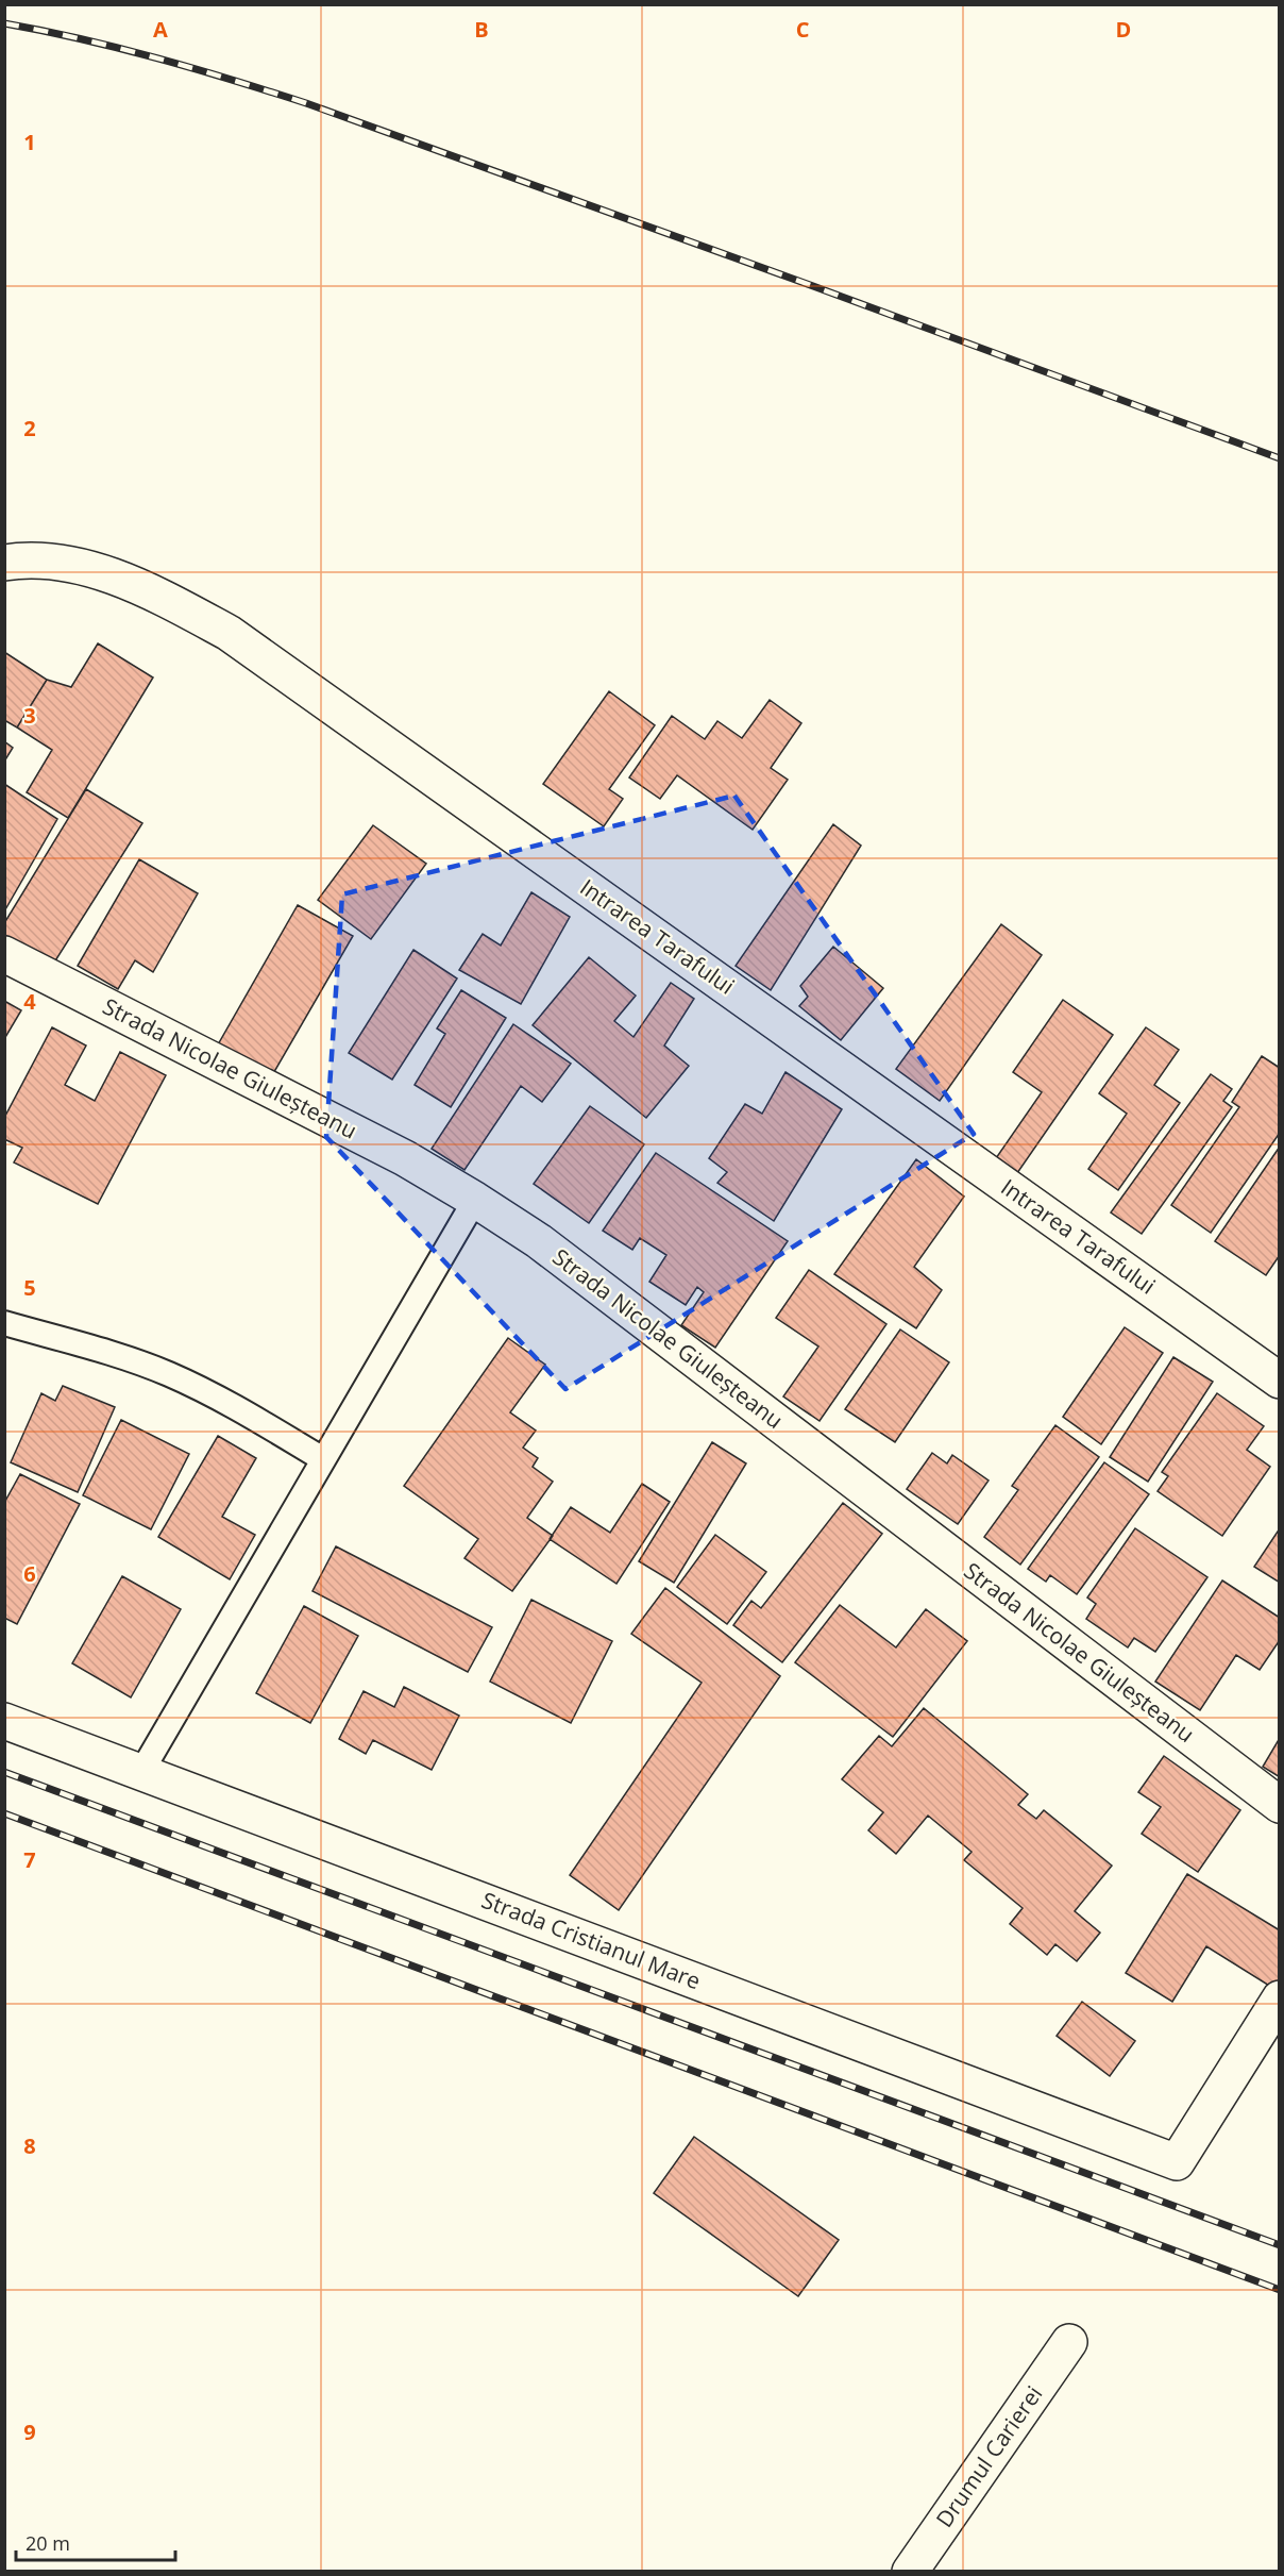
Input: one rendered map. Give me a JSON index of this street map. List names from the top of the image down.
{
  "streets": {
    "street": [
      "Intrarea Tarafului",
      "Strada Nicolae Giuleșteanu",
      "Strada Cristianul Mare",
      "Drumul Carierei"
    ]
  },
  "scale_bar": "20 m",
  "grid": {
    "columns": [
      "A",
      "B",
      "C",
      "D"
    ],
    "rows": [
      "1",
      "2",
      "3",
      "4",
      "5",
      "6",
      "7",
      "8",
      "9"
    ]
  }
}
